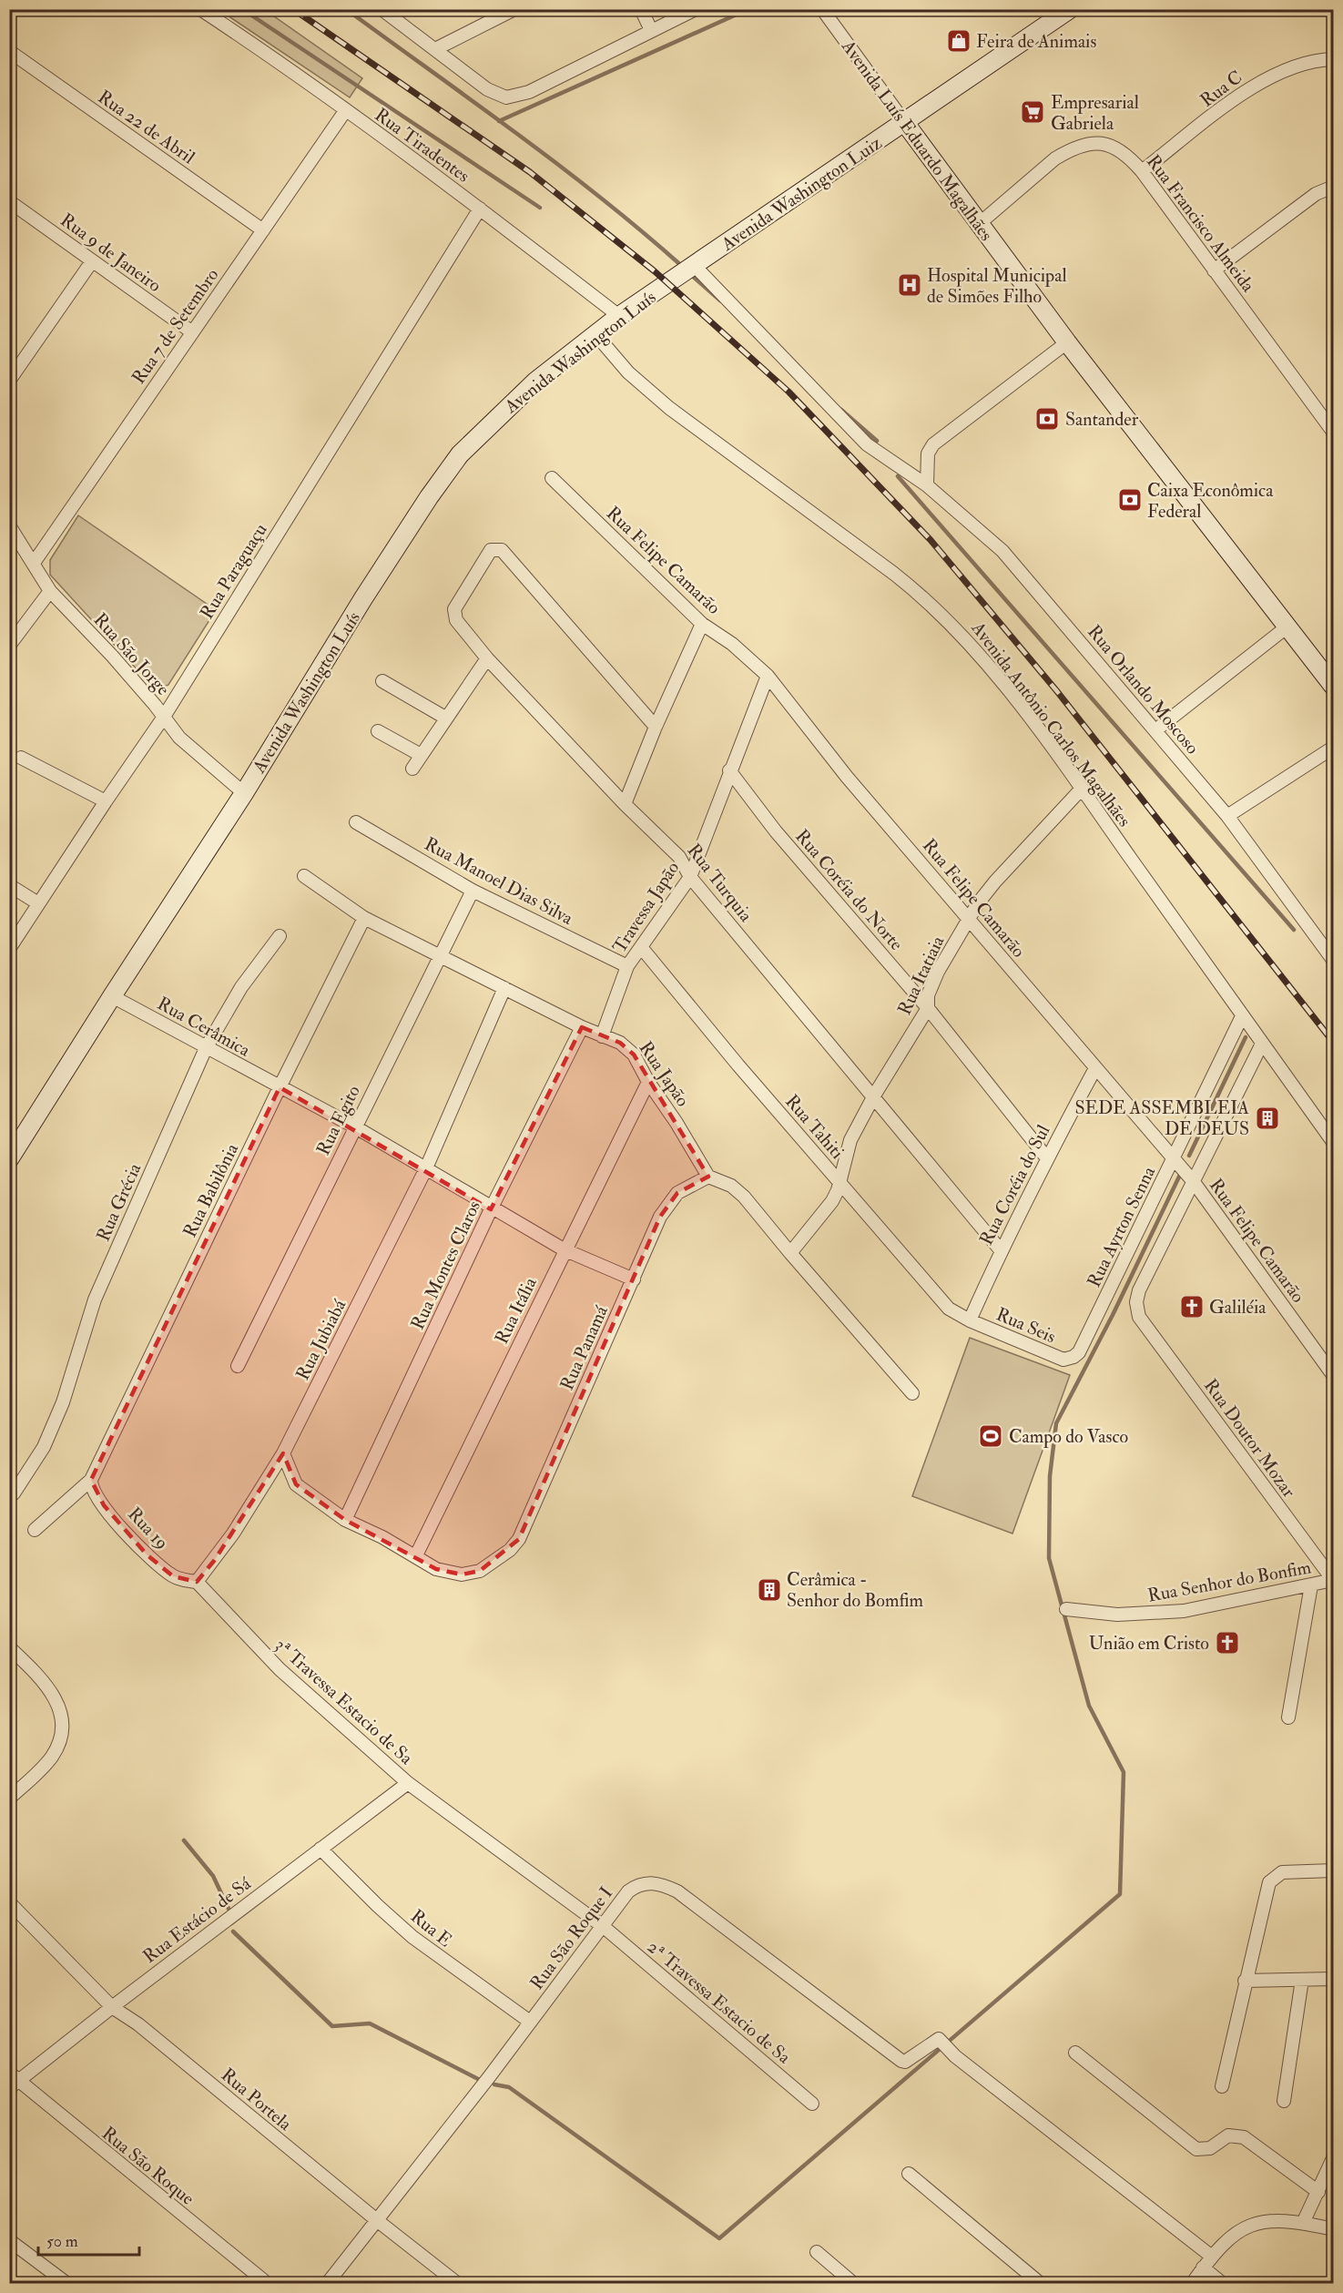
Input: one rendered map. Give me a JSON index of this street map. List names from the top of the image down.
{
  "streets": {
    "main road": ["Avenida Luís Eduardo Magalhães", "Avenida Washington Luiz", "Avenida Washington Luís"],
    "street": [
      "Rua C",
      "Rua 22 de Abril",
      "Rua Tiradentes",
      "Rua Francisco Almeida",
      "Rua 9 de Janeiro",
      "Rua 7 de Setembro",
      "Rua Felipe Camarão",
      "Rua Paraguaçu",
      "Rua São Jorge",
      "Rua Orlando Moscoso",
      "Avenida Antônio Carlos Magalhães",
      "Rua Manoel Dias Silva",
      "Rua Turquia",
      "Rua Coréia do Norte",
      "Travessa Japão",
      "Rua Itatiaia",
      "Rua Cerâmica",
      "Rua Japão",
      "Rua Egito",
      "Rua Tahiti",
      "Rua Coréia do Sul",
      "Rua Babilônia",
      "Rua Grécia",
      "Rua Ayrton Senna",
      "Rua Montes Claros",
      "Rua Itália",
      "Rua Seis",
      "Rua Jubiabá",
      "Rua Panamá",
      "Rua Doutor Mozar",
      "Rua 19",
      "Rua Senhor do Bonfim",
      "3ª Travessa Estacio de Sa",
      "Rua Estácio de Sá",
      "Rua E",
      "Rua São Roque I",
      "2ª Travessa Estacio de Sa",
      "Rua Portela",
      "Rua São Roque"
    ]
  },
  "crossings": [
    ["Rua C", "Rua Francisco Almeida"],
    ["Rua 22 de Abril", "Rua 7 de Setembro"],
    ["Avenida Luís Eduardo Magalhães", "Avenida Washington Luiz"],
    ["Avenida Luís Eduardo Magalhães", "Rua Francisco Almeida"],
    ["Rua Tiradentes", "Rua 7 de Setembro"],
    ["Rua Tiradentes", "Avenida Washington Luís"],
    ["Rua Tiradentes", "Rua Paraguaçu"],
    ["Avenida Washington Luiz", "Avenida Washington Luís"],
    ["Avenida Washington Luiz", "Rua Orlando Moscoso"],
    ["Rua 9 de Janeiro", "Rua 7 de Setembro"],
    ["Rua 7 de Setembro", "Rua São Jorge"],
    ["Avenida Washington Luís", "Rua São Jorge"],
    ["Avenida Washington Luís", "Rua Orlando Moscoso"],
    ["Avenida Washington Luís", "Avenida Antônio Carlos Magalhães"],
    ["Avenida Washington Luís", "Rua Cerâmica"],
    ["Rua Felipe Camarão", "Travessa Japão"],
    ["Rua Felipe Camarão", "Rua Itatiaia"],
    ["Rua Felipe Camarão", "Rua Coréia do Sul"],
    ["Rua Felipe Camarão", "Rua Ayrton Senna"],
    ["Rua Felipe Camarão", "Rua Doutor Mozar"],
    ["Rua Paraguaçu", "Rua São Jorge"],
    ["Avenida Antônio Carlos Magalhães", "Rua Itatiaia"],
    ["Avenida Antônio Carlos Magalhães", "Rua Ayrton Senna"],
    ["Rua Manoel Dias Silva", "Travessa Japão"],
    ["Rua Manoel Dias Silva", "Rua Egito"],
    ["Rua Turquia", "Travessa Japão"],
    ["Rua Turquia", "Rua Itatiaia"],
    ["Rua Turquia", "Rua Coréia do Sul"],
    ["Rua Coréia do Norte", "Travessa Japão"],
    ["Rua Coréia do Norte", "Rua Itatiaia"],
    ["Rua Coréia do Norte", "Rua Coréia do Sul"],
    ["Travessa Japão", "Rua Japão"],
    ["Travessa Japão", "Rua Tahiti"],
    ["Rua Itatiaia", "Rua Tahiti"],
    ["Rua Cerâmica", "Rua Egito"],
    ["Rua Cerâmica", "Rua Babilônia"],
    ["Rua Cerâmica", "Rua Grécia"],
    ["Rua Cerâmica", "Rua Montes Claros"],
    ["Rua Cerâmica", "Rua Itália"],
    ["Rua Cerâmica", "Rua Jubiabá"],
    ["Rua Cerâmica", "Rua Panamá"],
    ["Rua Japão", "Rua Egito"],
    ["Rua Japão", "Rua Babilônia"],
    ["Rua Japão", "Rua Montes Claros"],
    ["Rua Japão", "Rua Itália"],
    ["Rua Japão", "Rua Jubiabá"],
    ["Rua Japão", "Rua Panamá"],
    ["Rua Tahiti", "Rua Coréia do Sul"],
    ["Rua Tahiti", "Rua Seis"],
    ["Rua Coréia do Sul", "Rua Seis"],
    ["Rua Babilônia", "Rua 19"],
    ["Rua Ayrton Senna", "Rua Seis"],
    ["Rua Itália", "Rua Panamá"],
    ["Rua Doutor Mozar", "Rua Senhor do Bonfim"],
    ["Rua 19", "3ª Travessa Estacio de Sa"],
    ["3ª Travessa Estacio de Sa", "Rua Estácio de Sá"],
    ["3ª Travessa Estacio de Sa", "Rua São Roque I"],
    ["3ª Travessa Estacio de Sa", "2ª Travessa Estacio de Sa"],
    ["Rua Estácio de Sá", "Rua E"],
    ["Rua Estácio de Sá", "Rua Portela"],
    ["Rua Estácio de Sá", "Rua São Roque"],
    ["Rua E", "Rua São Roque I"],
    ["Rua São Roque I", "2ª Travessa Estacio de Sa"],
    ["Rua São Roque I", "Rua Portela"]
  ],
  "places": {
    "shop": ["Feira de Animais"],
    "supermarket": ["Empresarial Gabriela"],
    "hospital": ["Hospital Municipal de Simões Filho"],
    "bank": ["Santander", "Caixa Econômica Federal"],
    "building": ["SEDE ASSEMBLEIA DE DEUS", "Cerâmica - Senhor do Bomfim"],
    "church": ["Galiléia", "União em Cristo"],
    "sports": ["Campo do Vasco"]
  },
  "scale_bar": "50 m"
}
